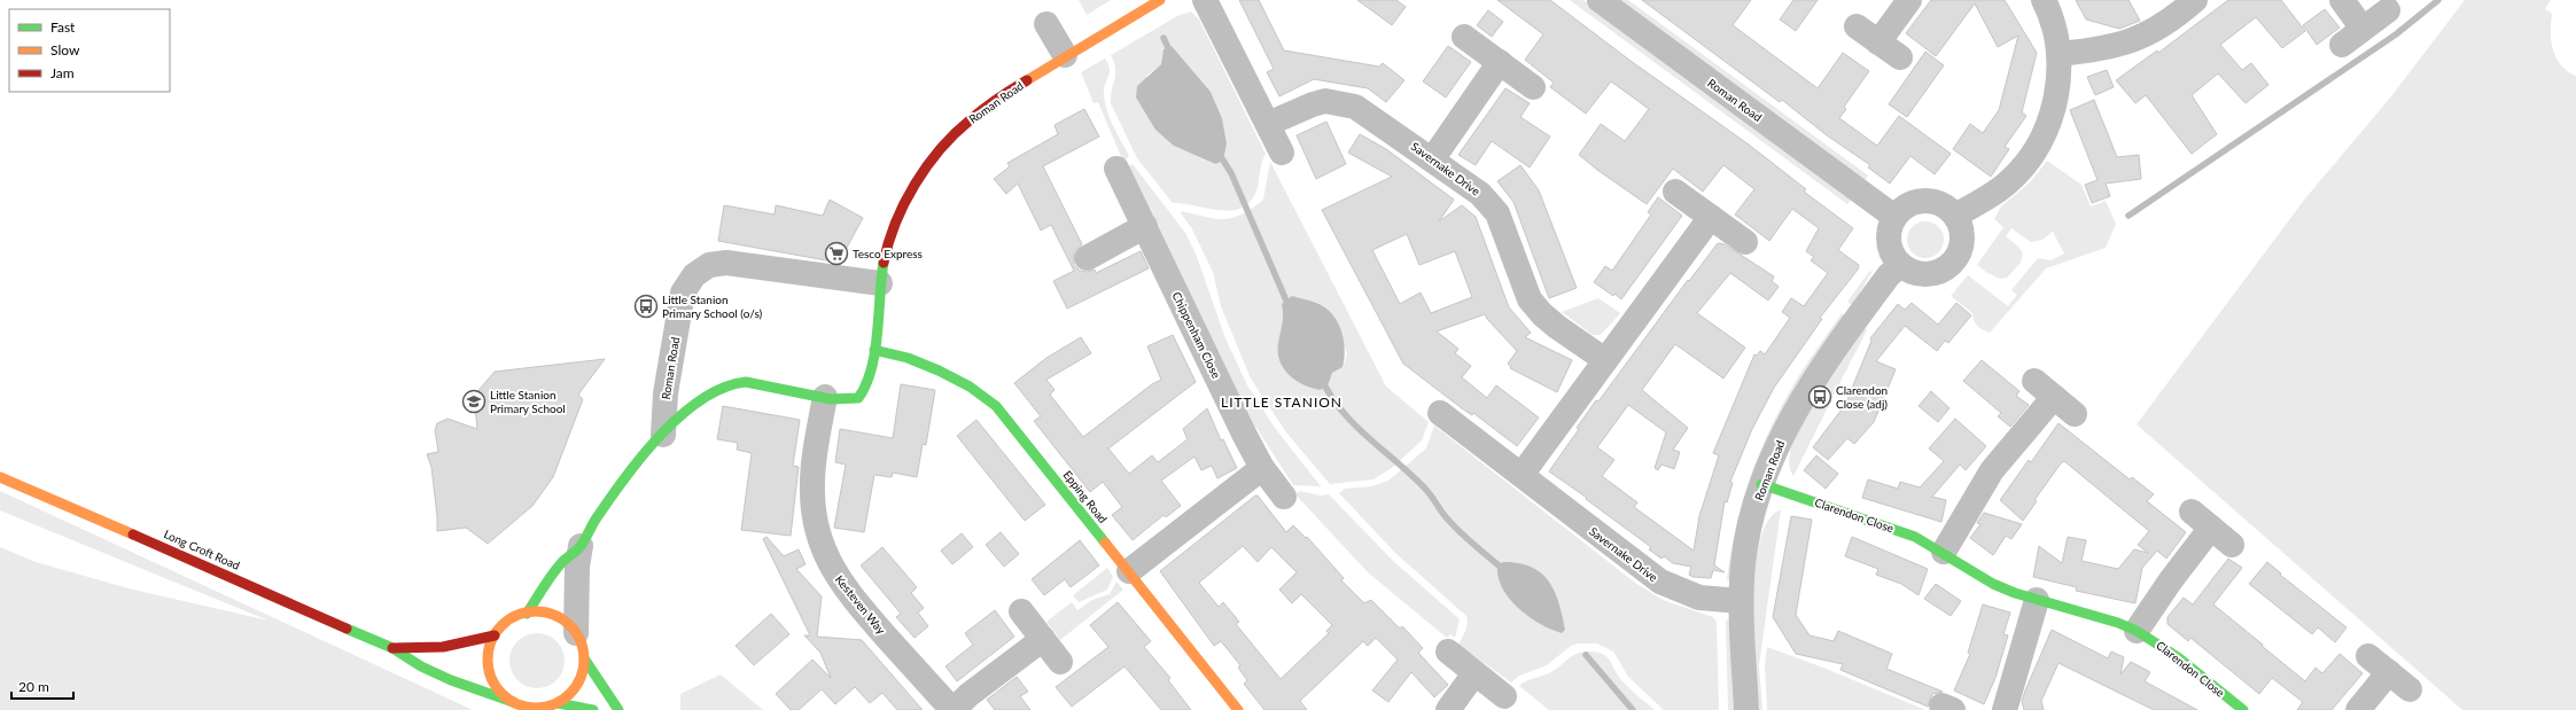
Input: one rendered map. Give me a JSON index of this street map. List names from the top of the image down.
{
  "streets": {
    "street": [
      "Roman Road",
      "Savernake Drive",
      "Chippenham Close",
      "Epping Road",
      "Clarendon Close",
      "Long Croft Road",
      "Kesteven Way"
    ]
  },
  "crossings": [
    ["Roman Road", "Savernake Drive"],
    ["Roman Road", "Epping Road"],
    ["Roman Road", "Clarendon Close"],
    ["Roman Road", "Long Croft Road"],
    ["Roman Road", "Kesteven Way"]
  ],
  "districts": ["LITTLE STANION"],
  "places": {
    "supermarket": ["Tesco Express"],
    "bus stop": ["Little Stanion Primary School (o/s)", "Clarendon Close (adj)"],
    "school or university": ["Little Stanion Primary School"]
  },
  "legend": ["Fast", "Slow", "Jam"],
  "scale_bar": "20 m"
}
